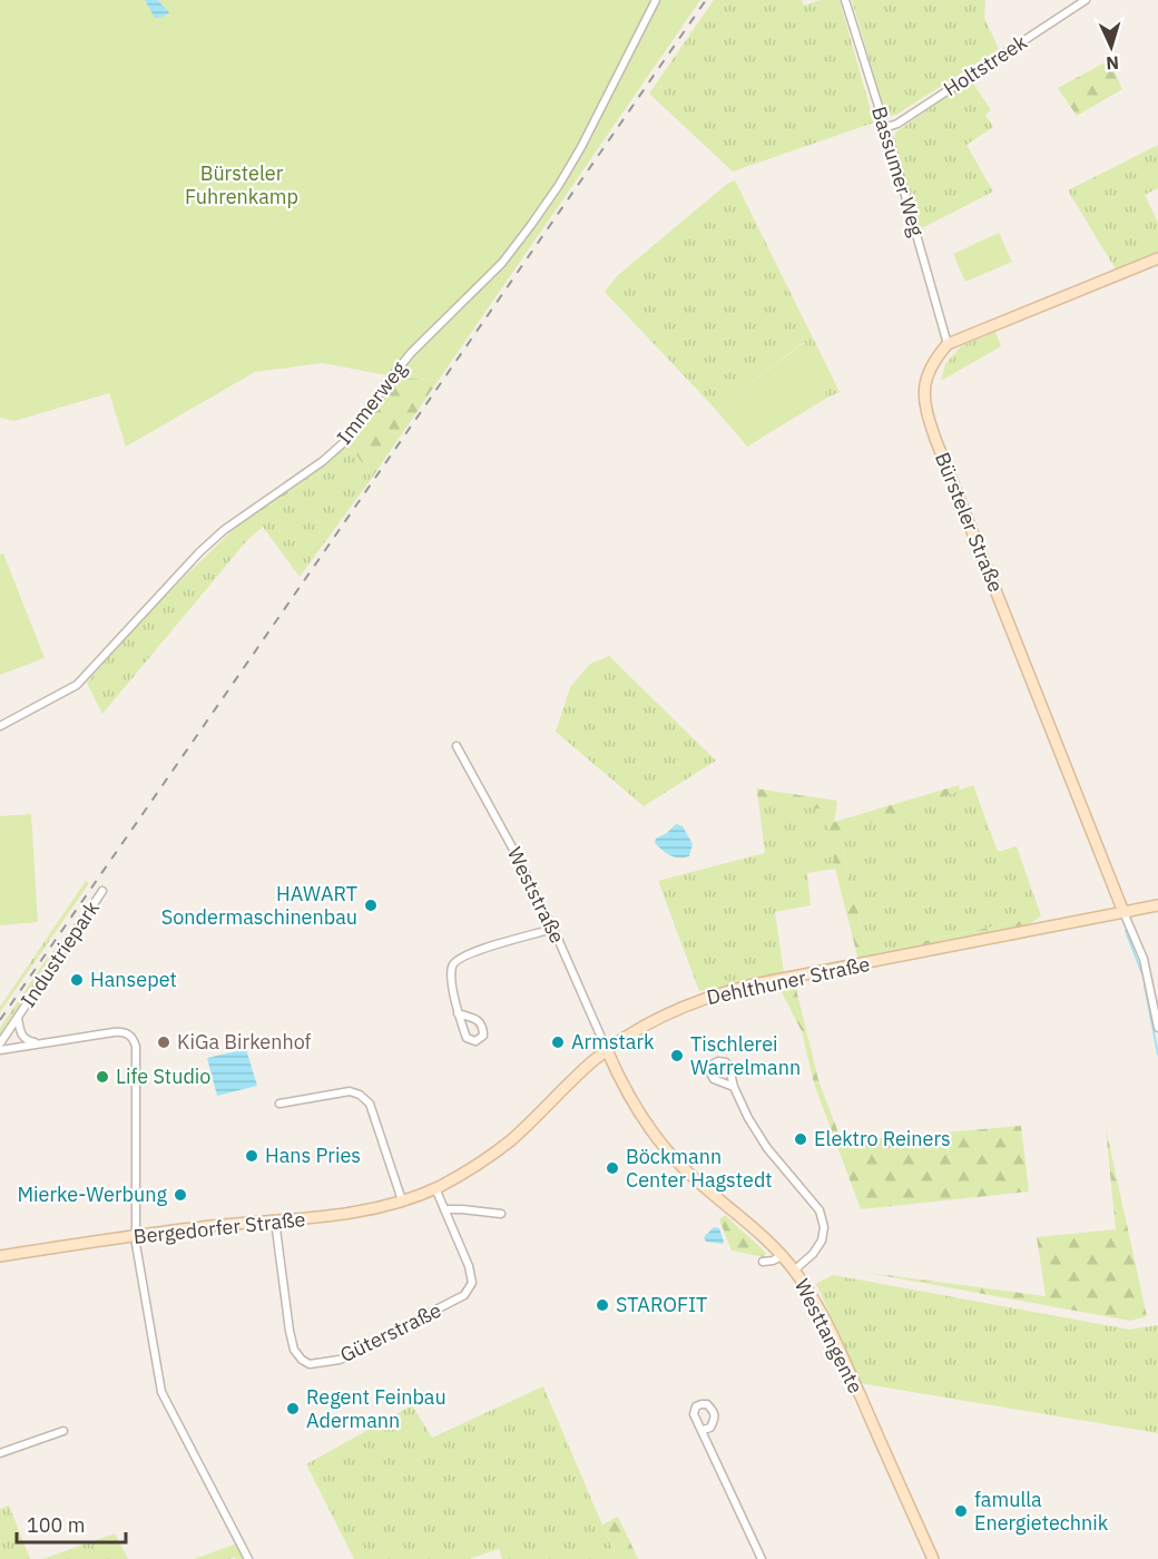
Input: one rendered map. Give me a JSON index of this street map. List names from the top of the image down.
{
  "streets": {
    "street": [
      "Holtstreek",
      "Bassumer Weg",
      "Immerweg",
      "Bürsteler Straße",
      "Weststraße",
      "Industriepark",
      "Dehlthuner Straße",
      "Bergedorfer Straße",
      "Güterstraße",
      "Westtangente"
    ]
  },
  "crossings": [
    ["Holtstreek", "Bassumer Weg"],
    ["Bassumer Weg", "Bürsteler Straße"],
    ["Bürsteler Straße", "Dehlthuner Straße"],
    ["Weststraße", "Dehlthuner Straße"],
    ["Weststraße", "Westtangente"],
    ["Dehlthuner Straße", "Bergedorfer Straße"],
    ["Dehlthuner Straße", "Güterstraße"],
    ["Dehlthuner Straße", "Westtangente"],
    ["Bergedorfer Straße", "Güterstraße"]
  ],
  "parks": ["Bürsteler Fuhrenkamp"],
  "places": [
    "HAWART Sondermaschinenbau",
    "Hansepet",
    "KiGa Birkenhof",
    "Armstark",
    "Tischlerei Warrelmann",
    "Life Studio",
    "Elektro Reiners",
    "Hans Pries",
    "Böckmann Center Hagstedt",
    "Mierke-Werbung",
    "STAROFIT",
    "Regent Feinbau Adermann",
    "famulla Energietechnik"
  ],
  "scale_bar": "100 m",
  "north": "bottom"
}
